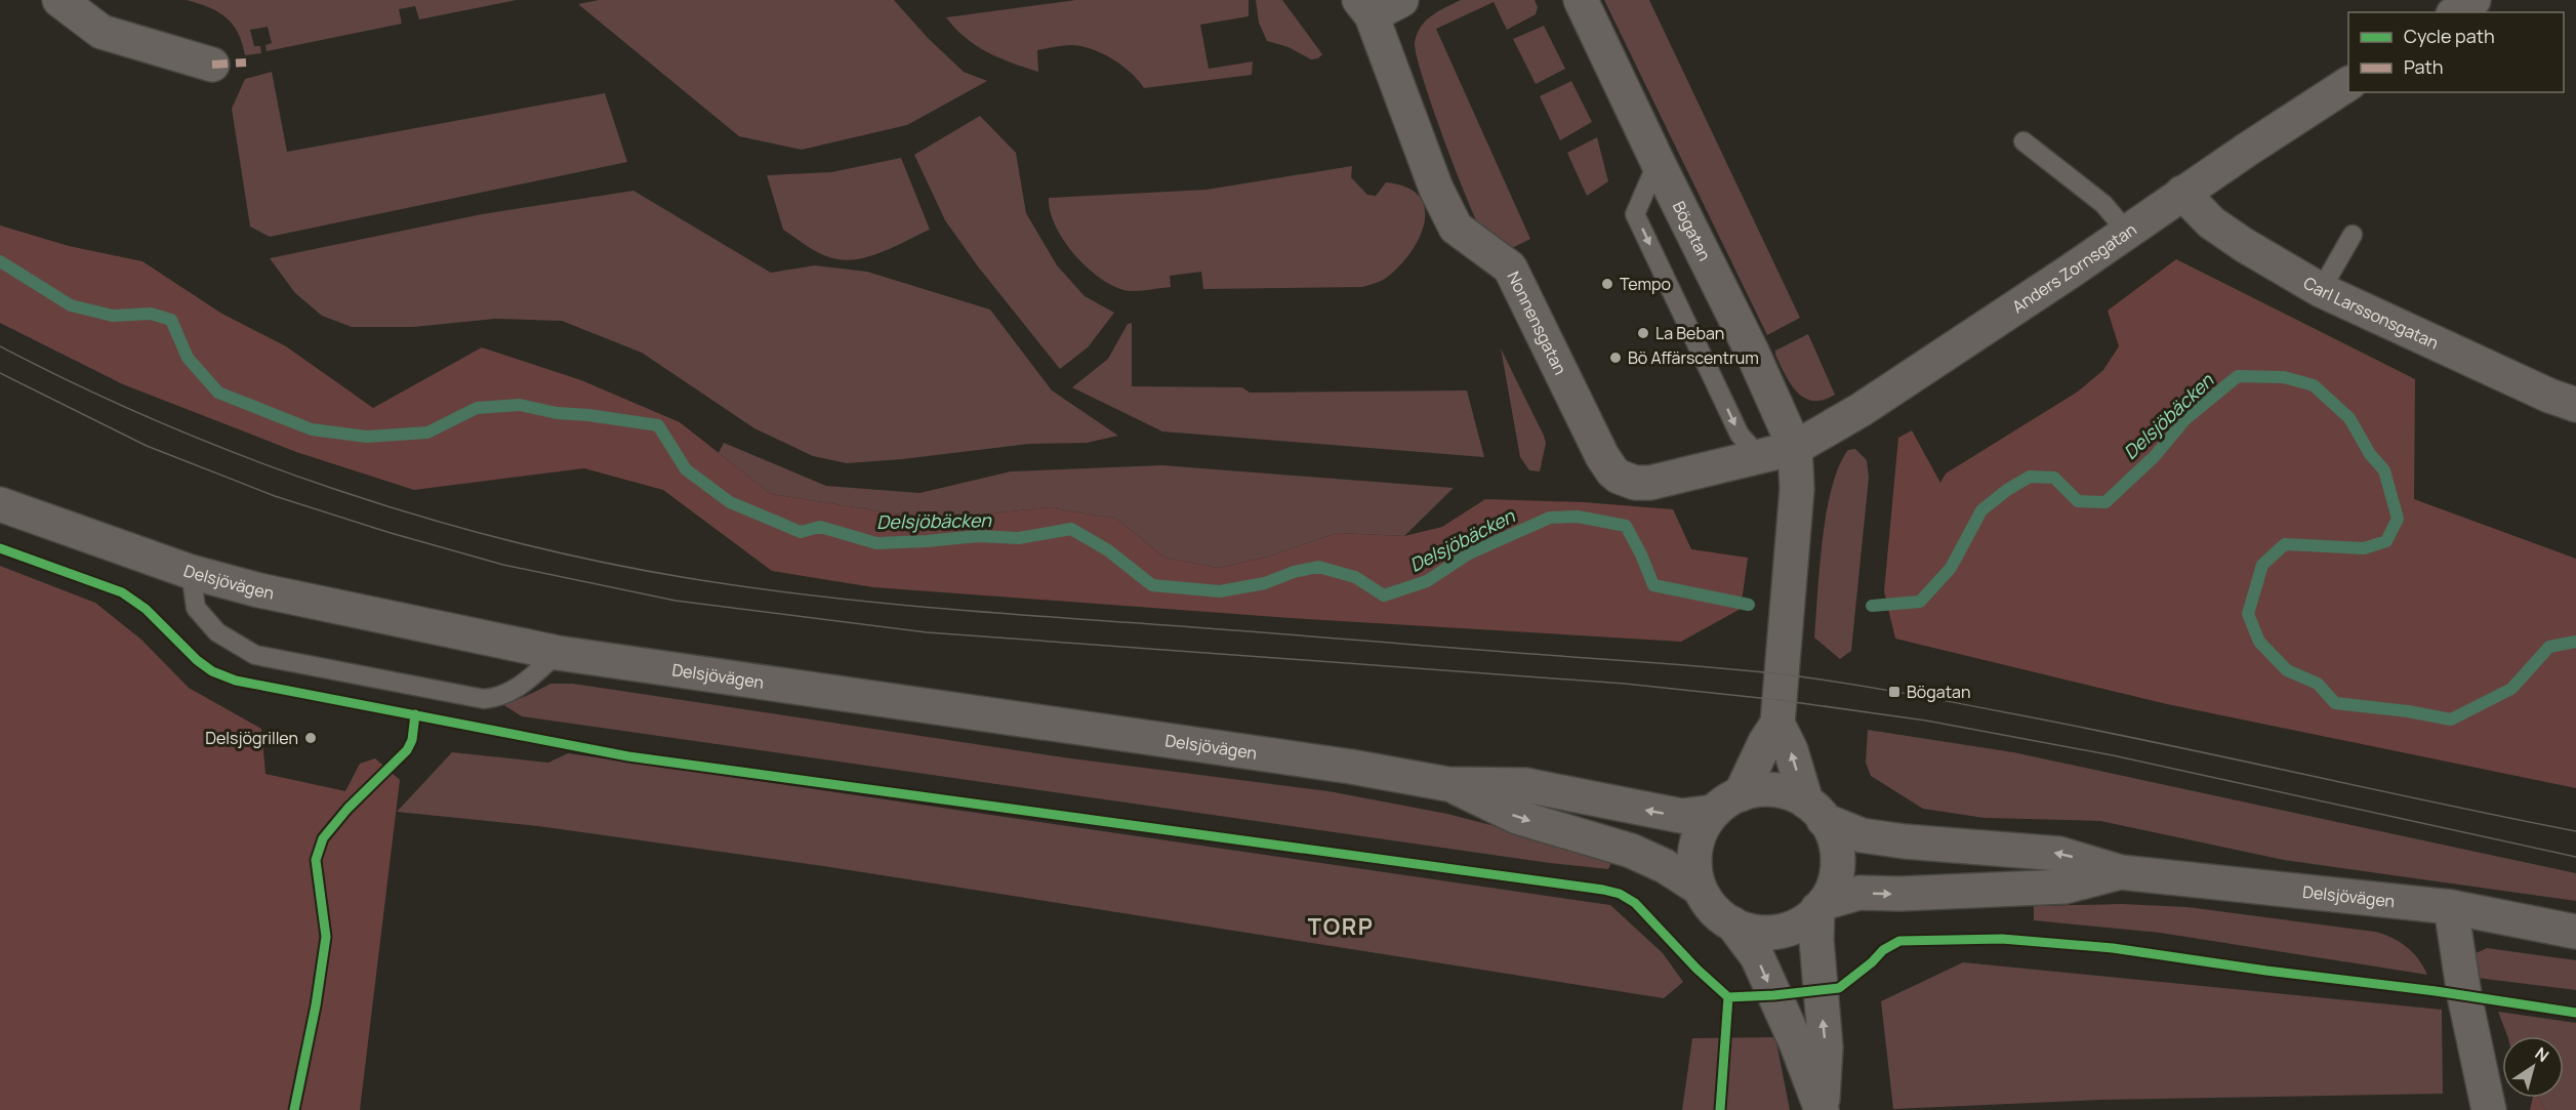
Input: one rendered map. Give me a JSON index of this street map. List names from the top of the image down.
{
  "streets": {
    "street": [
      "Bögatan",
      "Anders Zornsgatan",
      "Carl Larssonsgatan",
      "Nonnensgatan",
      "Delsjövägen"
    ]
  },
  "crossings": [
    ["Bögatan", "Anders Zornsgatan"],
    ["Bögatan", "Nonnensgatan"],
    ["Bögatan", "Delsjövägen"],
    ["Anders Zornsgatan", "Carl Larssonsgatan"],
    ["Anders Zornsgatan", "Nonnensgatan"]
  ],
  "districts": ["TORP"],
  "water": ["Delsjöbäcken"],
  "places": {
    "other": [
      "Tempo",
      "La Beban",
      "Bö Affärscentrum",
      "Delsjögrillen"
    ],
    "transit": ["Bögatan"]
  },
  "legend": ["Cycle path", "Path"],
  "north": "top right"
}
